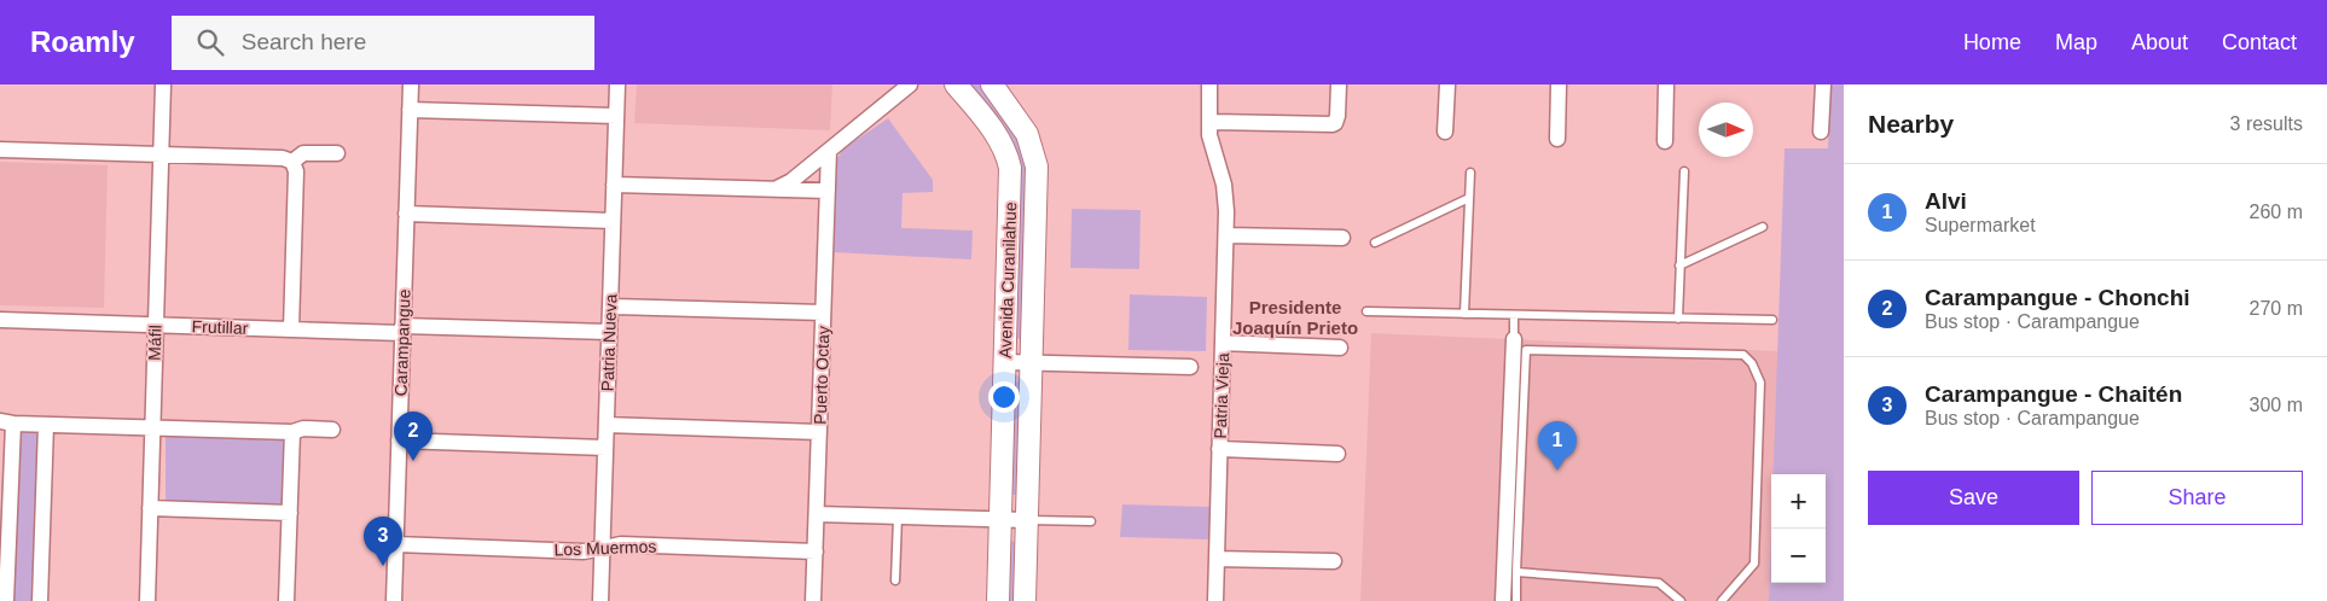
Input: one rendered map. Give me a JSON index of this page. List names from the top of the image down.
{
  "streets": {
    "main road": ["Avenida Curanilahue"],
    "street": [
      "Frutillar",
      "Máfil",
      "Carampangue",
      "Patria Nueva",
      "Puerto Octay",
      "Patria Vieja",
      "Los Muermos"
    ]
  },
  "crossings": [
    ["Frutillar", "Máfil"],
    ["Frutillar", "Carampangue"],
    ["Frutillar", "Patria Nueva"],
    ["Carampangue", "Los Muermos"],
    ["Patria Nueva", "Los Muermos"],
    ["Puerto Octay", "Los Muermos"]
  ],
  "districts": ["Presidente Joaquín Prieto"],
  "north": "right",
  "page": {
    "header": "Roamly",
    "search": "Search here",
    "nav": [
      "Home",
      "Map",
      "About",
      "Contact"
    ],
    "heading": ["Nearby", "3 results"],
    "list": [
      {
        "mark": "1",
        "name": "Alvi",
        "note": "Supermarket",
        "value": "260 m"
      },
      {
        "mark": "2",
        "name": "Carampangue - Chonchi",
        "note": "Bus stop · Carampangue",
        "value": "270 m"
      },
      {
        "mark": "3",
        "name": "Carampangue - Chaitén",
        "note": "Bus stop · Carampangue",
        "value": "300 m"
      }
    ],
    "pins": ["2", "1", "3"],
    "buttons": ["Save", "Share"],
    "map_buttons": ["+", "−"]
  }
}
